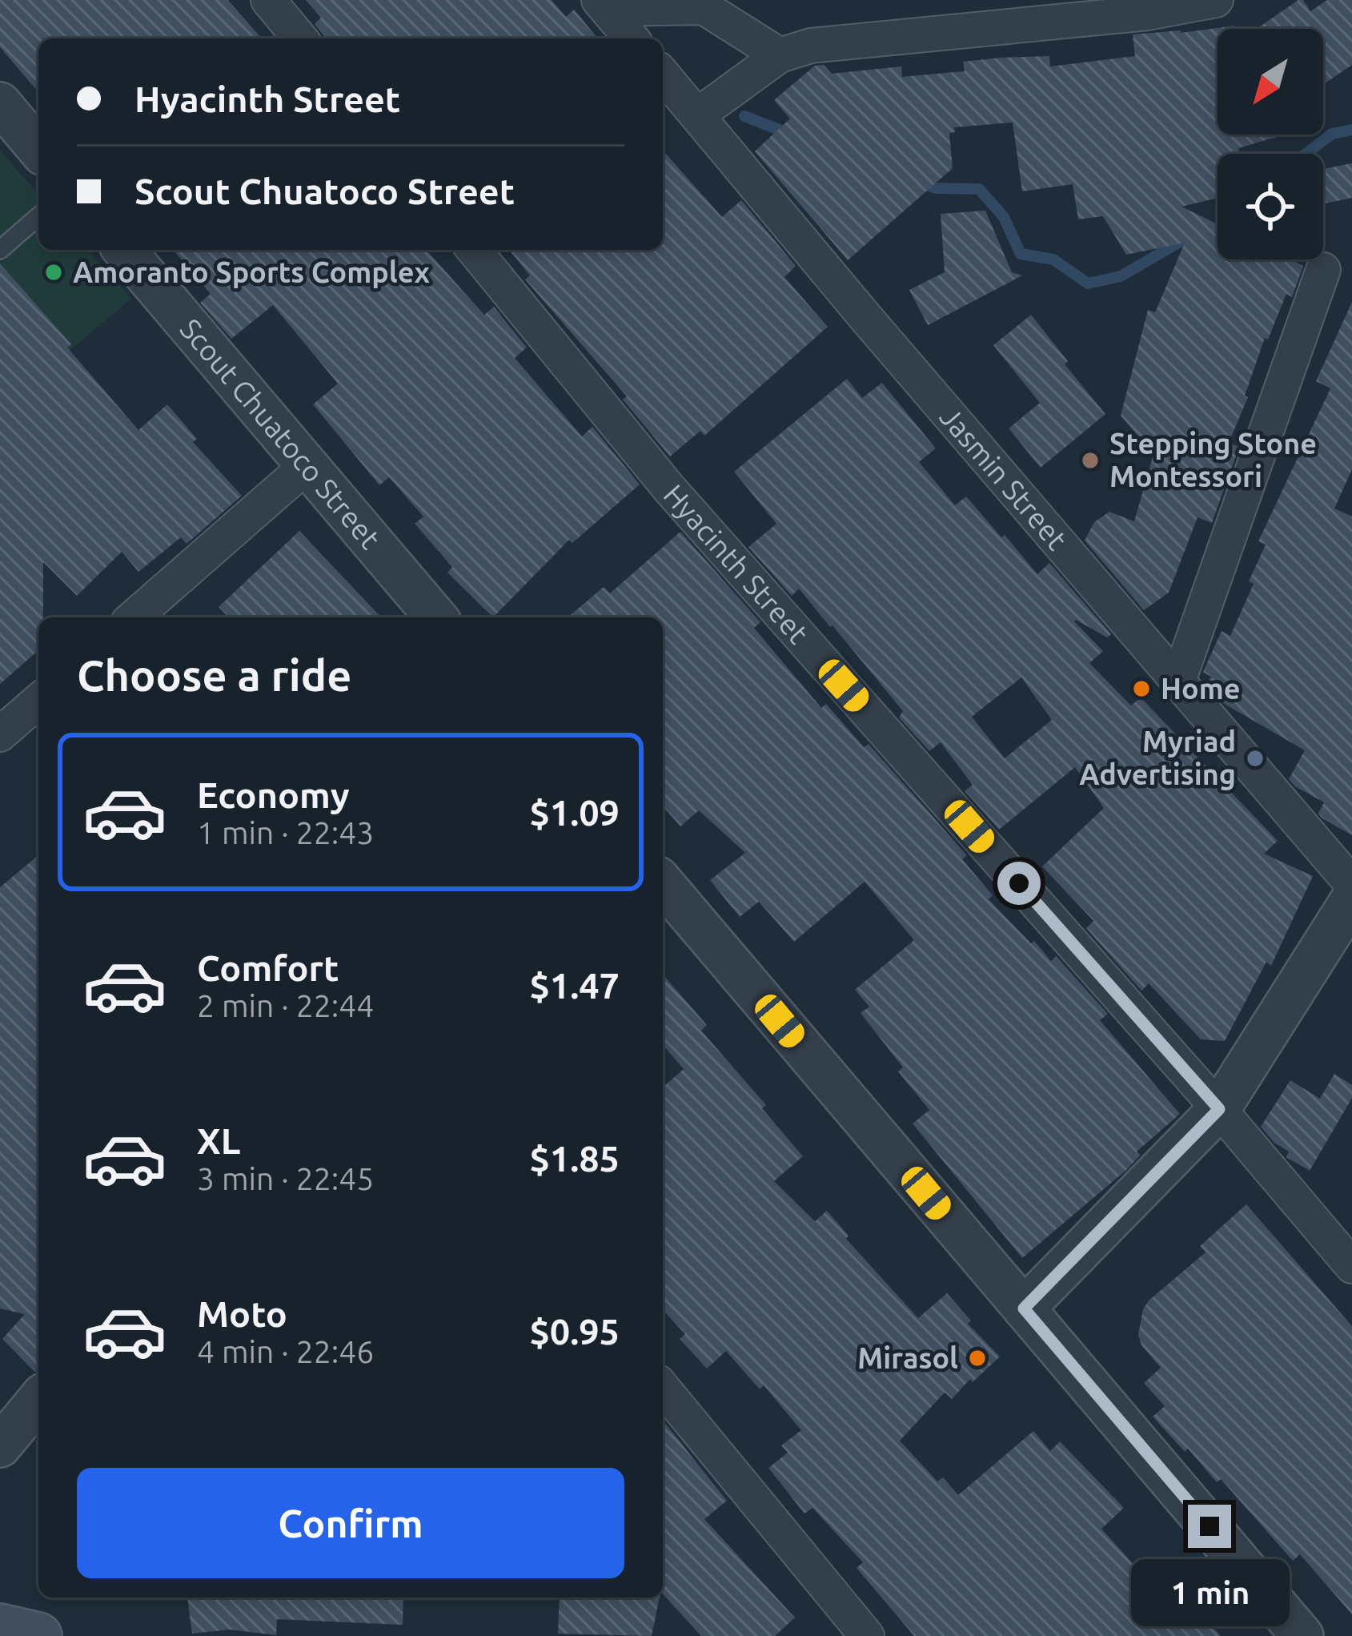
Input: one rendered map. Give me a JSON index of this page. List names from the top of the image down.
{
  "streets": {
    "street": ["Scout Chuatoco Street", "Jasmin Street", "Hyacinth Street"]
  },
  "places": [
    "Amoranto Sports Complex",
    "Stepping Stone Montessori",
    "Home",
    "Myriad Advertising",
    "Mirasol"
  ],
  "north": "bottom left",
  "page": {
    "banner": ["Hyacinth Street", "Scout Chuatoco Street"],
    "heading": "Choose a ride",
    "list": [
      {
        "name": "Economy",
        "note": "1 min · 22:43",
        "value": "$1.09"
      },
      {
        "name": "Comfort",
        "note": "2 min · 22:44",
        "value": "$1.47"
      },
      {
        "name": "XL",
        "note": "3 min · 22:45",
        "value": "$1.85"
      },
      {
        "name": "Moto",
        "note": "4 min · 22:46",
        "value": "$0.95"
      }
    ],
    "buttons": "Confirm",
    "bubble": "1 min"
  }
}
